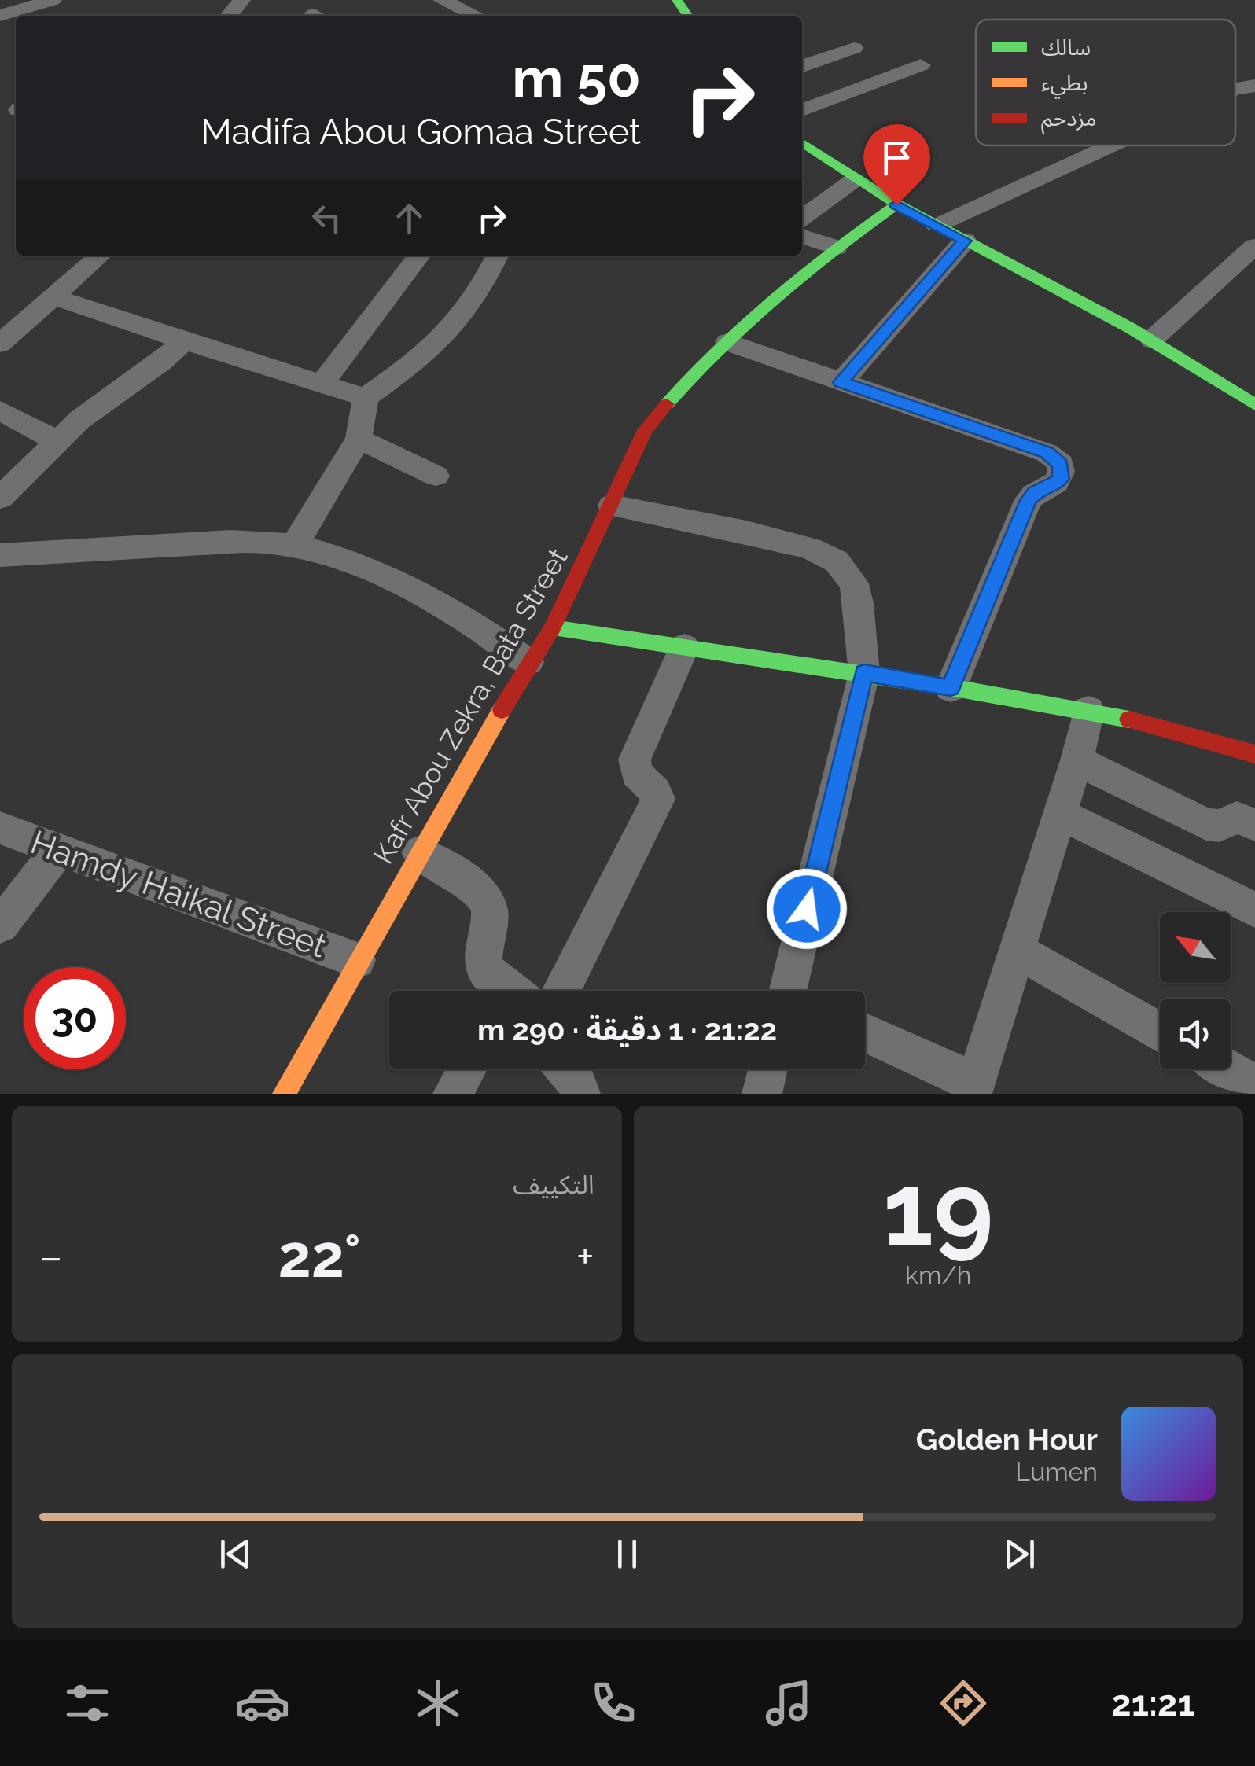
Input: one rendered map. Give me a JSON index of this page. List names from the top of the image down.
{
  "streets": {
    "street": ["Kafr Abou Zekra, Bata Street", "Hamdy Haikal Street"]
  },
  "crossings": [
    ["Kafr Abou Zekra, Bata Street", "Hamdy Haikal Street"]
  ],
  "legend": ["سالك", "بطيء", "مزدحم"],
  "north": "top left",
  "page": {
    "turn": ["50 m", "Madifa Abou Gomaa Street"],
    "limit": "30",
    "trip": "21:22 · 1 دقيقة · 290 m",
    "tile": [
      ["19", "km/h"],
      "التكييف"
    ],
    "heat": ["−", "22°", "+"],
    "song": ["Golden Hour", "Lumen"],
    "tabs": "21:21"
  }
}
